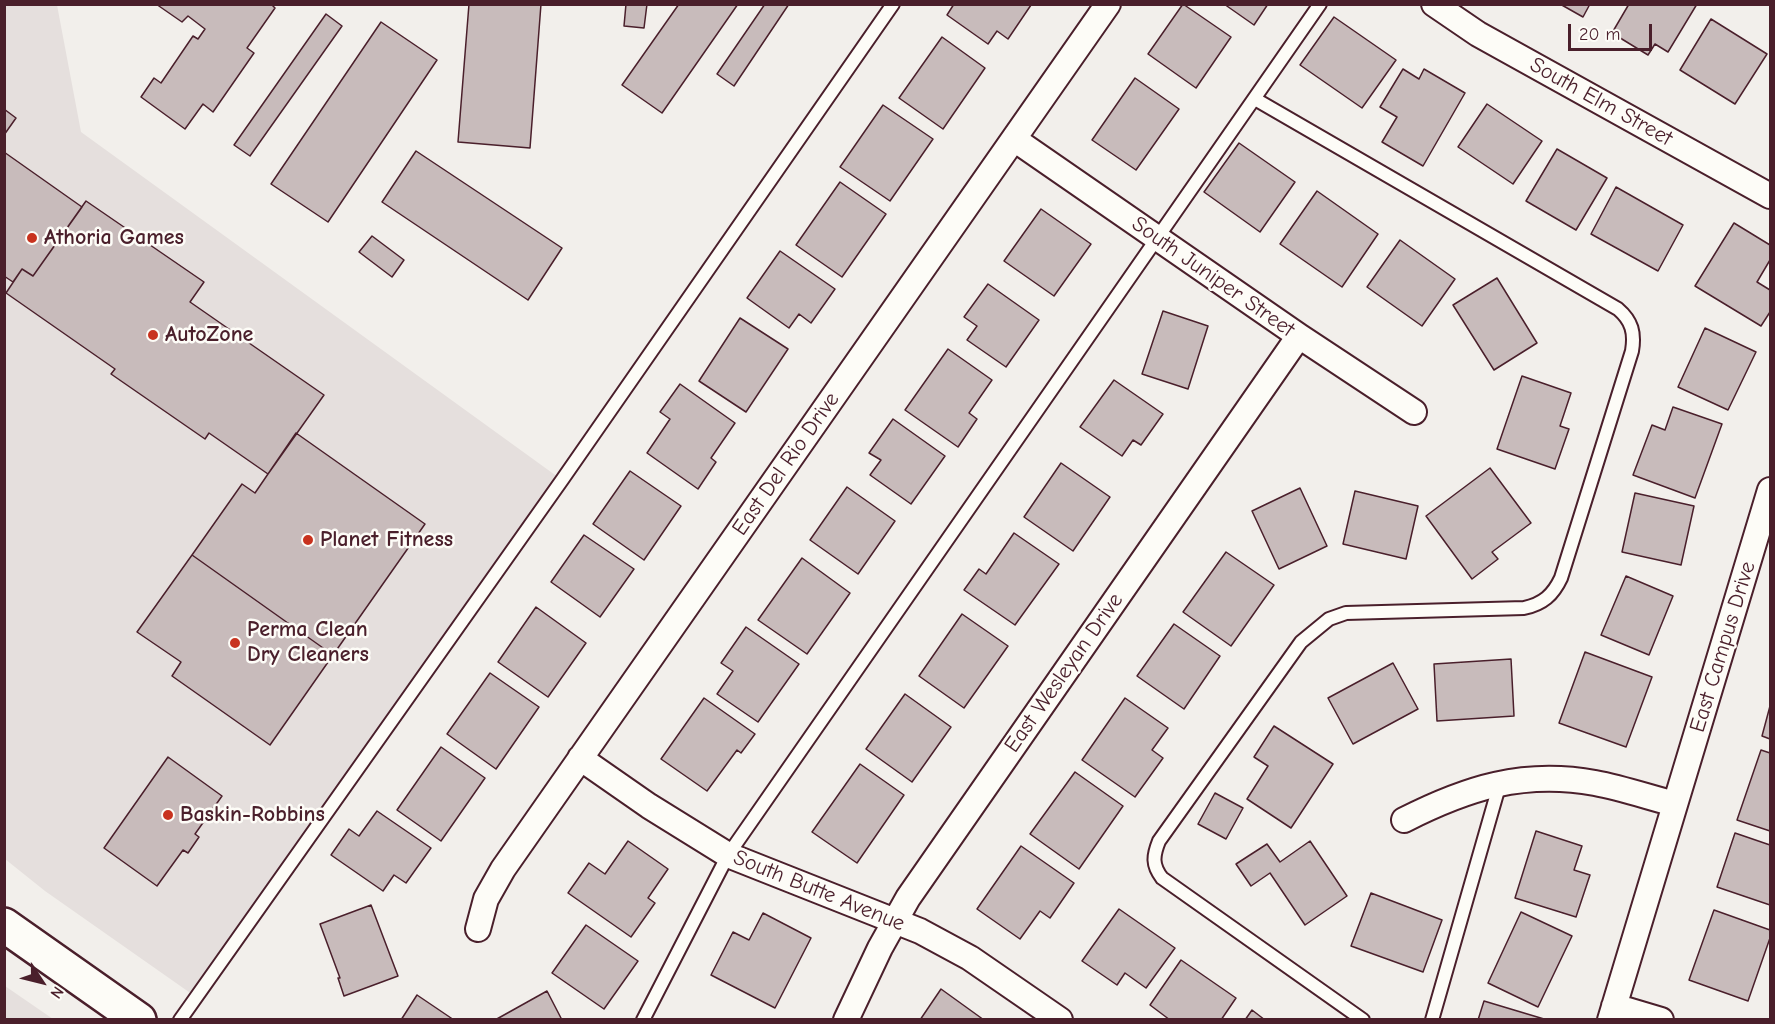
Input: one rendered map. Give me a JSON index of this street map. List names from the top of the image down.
{
  "streets": {
    "street": [
      "South Elm Street",
      "South Juniper Street",
      "East Del Rio Drive",
      "East Campus Drive",
      "East Wesleyan Drive",
      "South Butte Avenue"
    ]
  },
  "crossings": [
    ["South Juniper Street", "East Del Rio Drive"],
    ["South Juniper Street", "East Wesleyan Drive"],
    ["East Del Rio Drive", "South Butte Avenue"],
    ["East Wesleyan Drive", "South Butte Avenue"]
  ],
  "places": [
    "Athoria Games",
    "AutoZone",
    "Planet Fitness",
    "Perma Clean Dry Cleaners",
    "Baskin-Robbins"
  ],
  "scale_bar": "20 m",
  "north": "bottom right"
}
